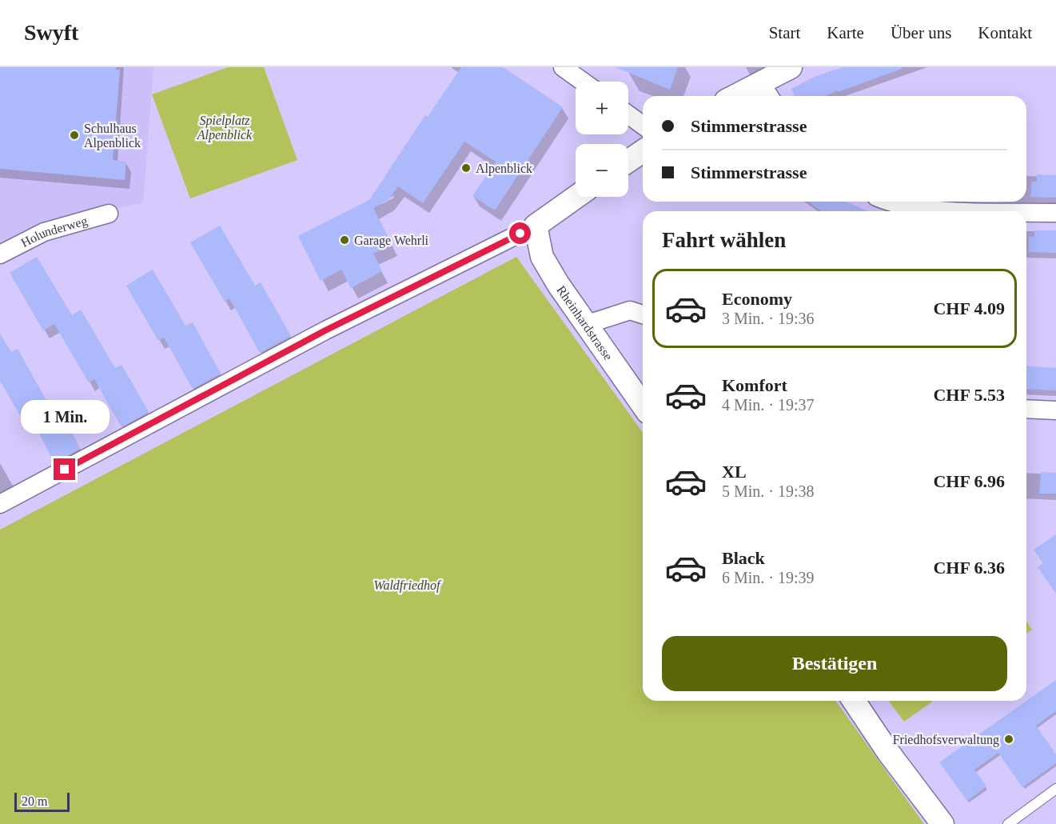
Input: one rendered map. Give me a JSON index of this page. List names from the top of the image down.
{
  "streets": {
    "street": ["Holunderweg", "Rheinhardstrasse"]
  },
  "parks": ["Spielplatz Alpenblick", "Waldfriedhof"],
  "places": [
    "Schulhaus Alpenblick",
    "Alpenblick",
    "Garage Wehrli",
    "Friedhofsverwaltung"
  ],
  "scale_bar": "20 m",
  "page": {
    "header": "Swyft",
    "nav": [
      "Start",
      "Karte",
      "Über uns",
      "Kontakt"
    ],
    "map_buttons": ["+", "−"],
    "banner": ["Stimmerstrasse", "Stimmerstrasse"],
    "heading": "Fahrt wählen",
    "list": [
      {
        "name": "Economy",
        "note": "3 Min. · 19:36",
        "value": "CHF 4.09"
      },
      {
        "name": "Komfort",
        "note": "4 Min. · 19:37",
        "value": "CHF 5.53"
      },
      {
        "name": "XL",
        "note": "5 Min. · 19:38",
        "value": "CHF 6.96"
      },
      {
        "name": "Black",
        "note": "6 Min. · 19:39",
        "value": "CHF 6.36"
      }
    ],
    "bubble": "1 Min.",
    "buttons": "Bestätigen",
    "scale": "20 m"
  }
}
